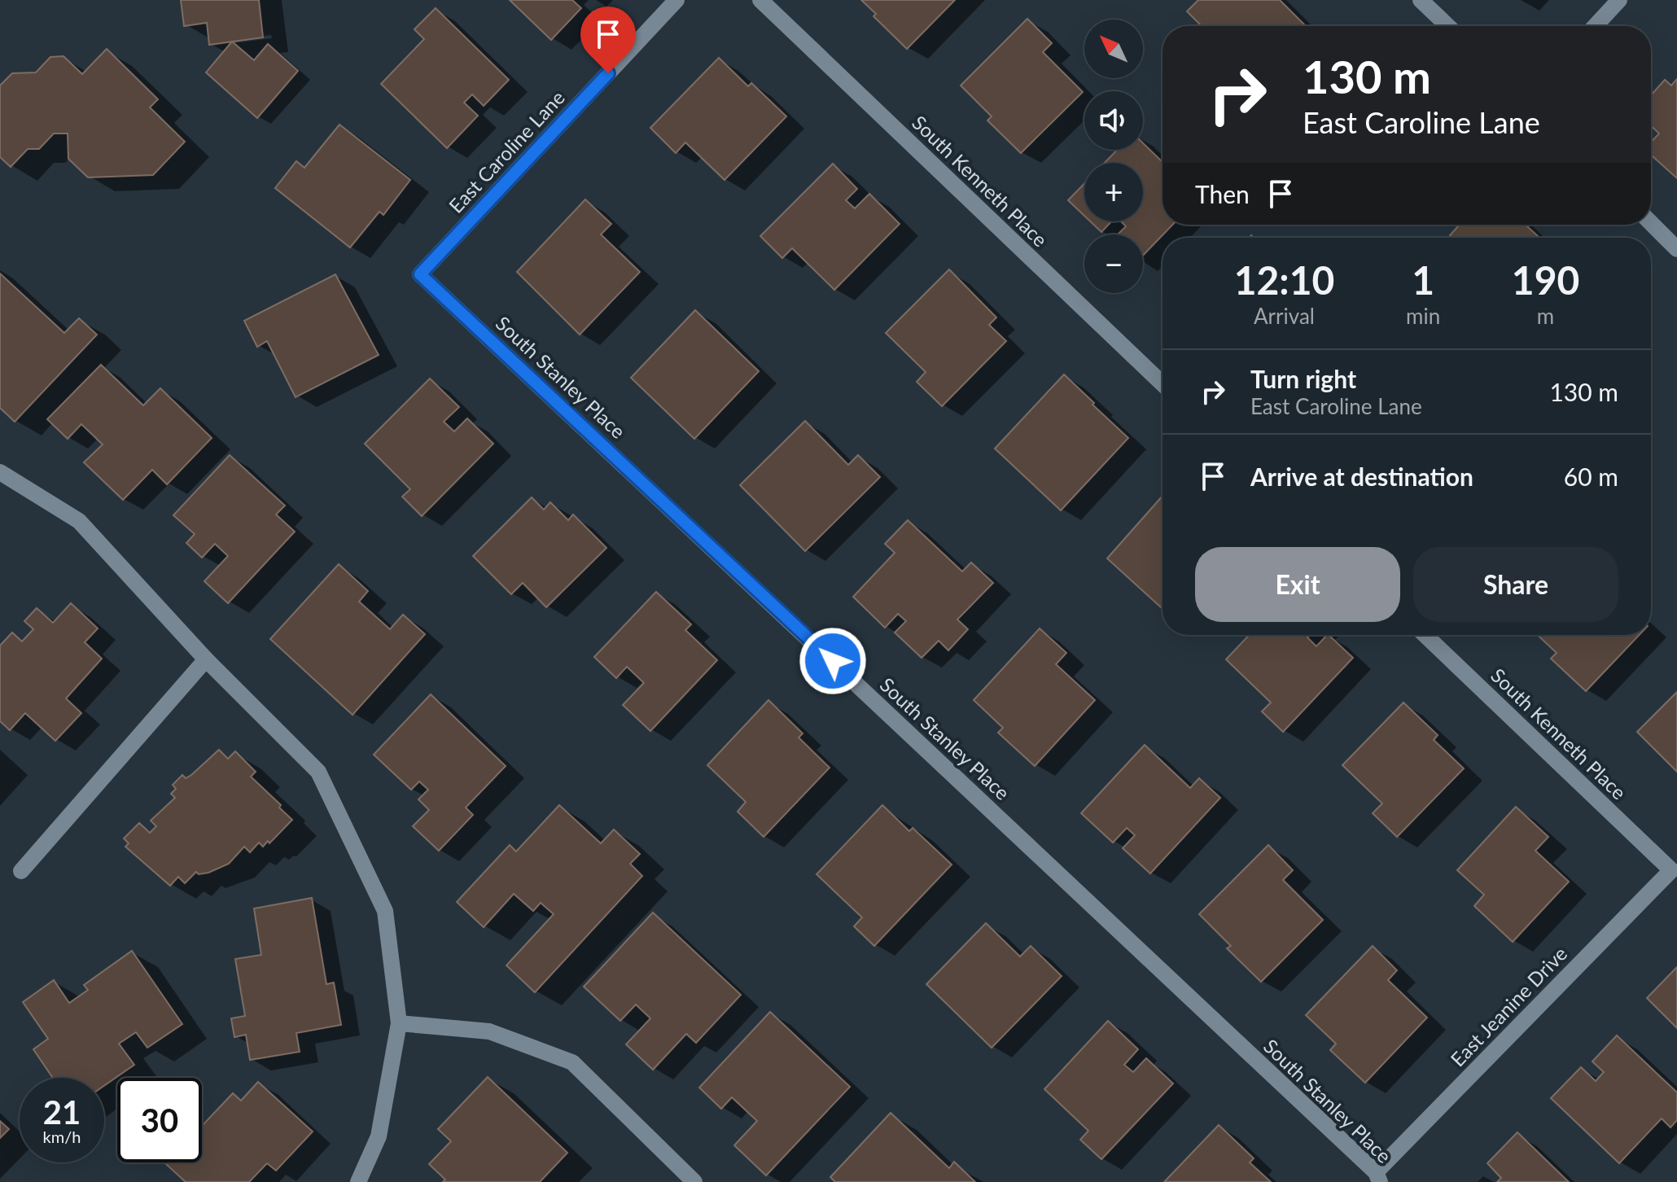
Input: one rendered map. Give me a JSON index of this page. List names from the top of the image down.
{
  "streets": {
    "street": [
      "East Caroline Lane",
      "South Kenneth Place",
      "South Stanley Place",
      "East Jeanine Drive"
    ]
  },
  "crossings": [
    ["East Caroline Lane", "South Stanley Place"],
    ["South Kenneth Place", "East Jeanine Drive"],
    ["South Stanley Place", "East Jeanine Drive"]
  ],
  "north": "top left",
  "page": {
    "map_buttons": ["+", "−"],
    "turn": ["130 m", "East Caroline Lane"],
    "then": "Then",
    "eta": [
      "12:10",
      "Arrival",
      "1",
      "min",
      "190",
      "m"
    ],
    "list": [
      {
        "name": "Turn right",
        "note": "East Caroline Lane",
        "value": "130 m"
      },
      {
        "name": "Arrive at destination",
        "value": "60 m"
      }
    ],
    "buttons": ["Exit", "Share"],
    "speed": "21 km/h",
    "limit": "30"
  }
}
